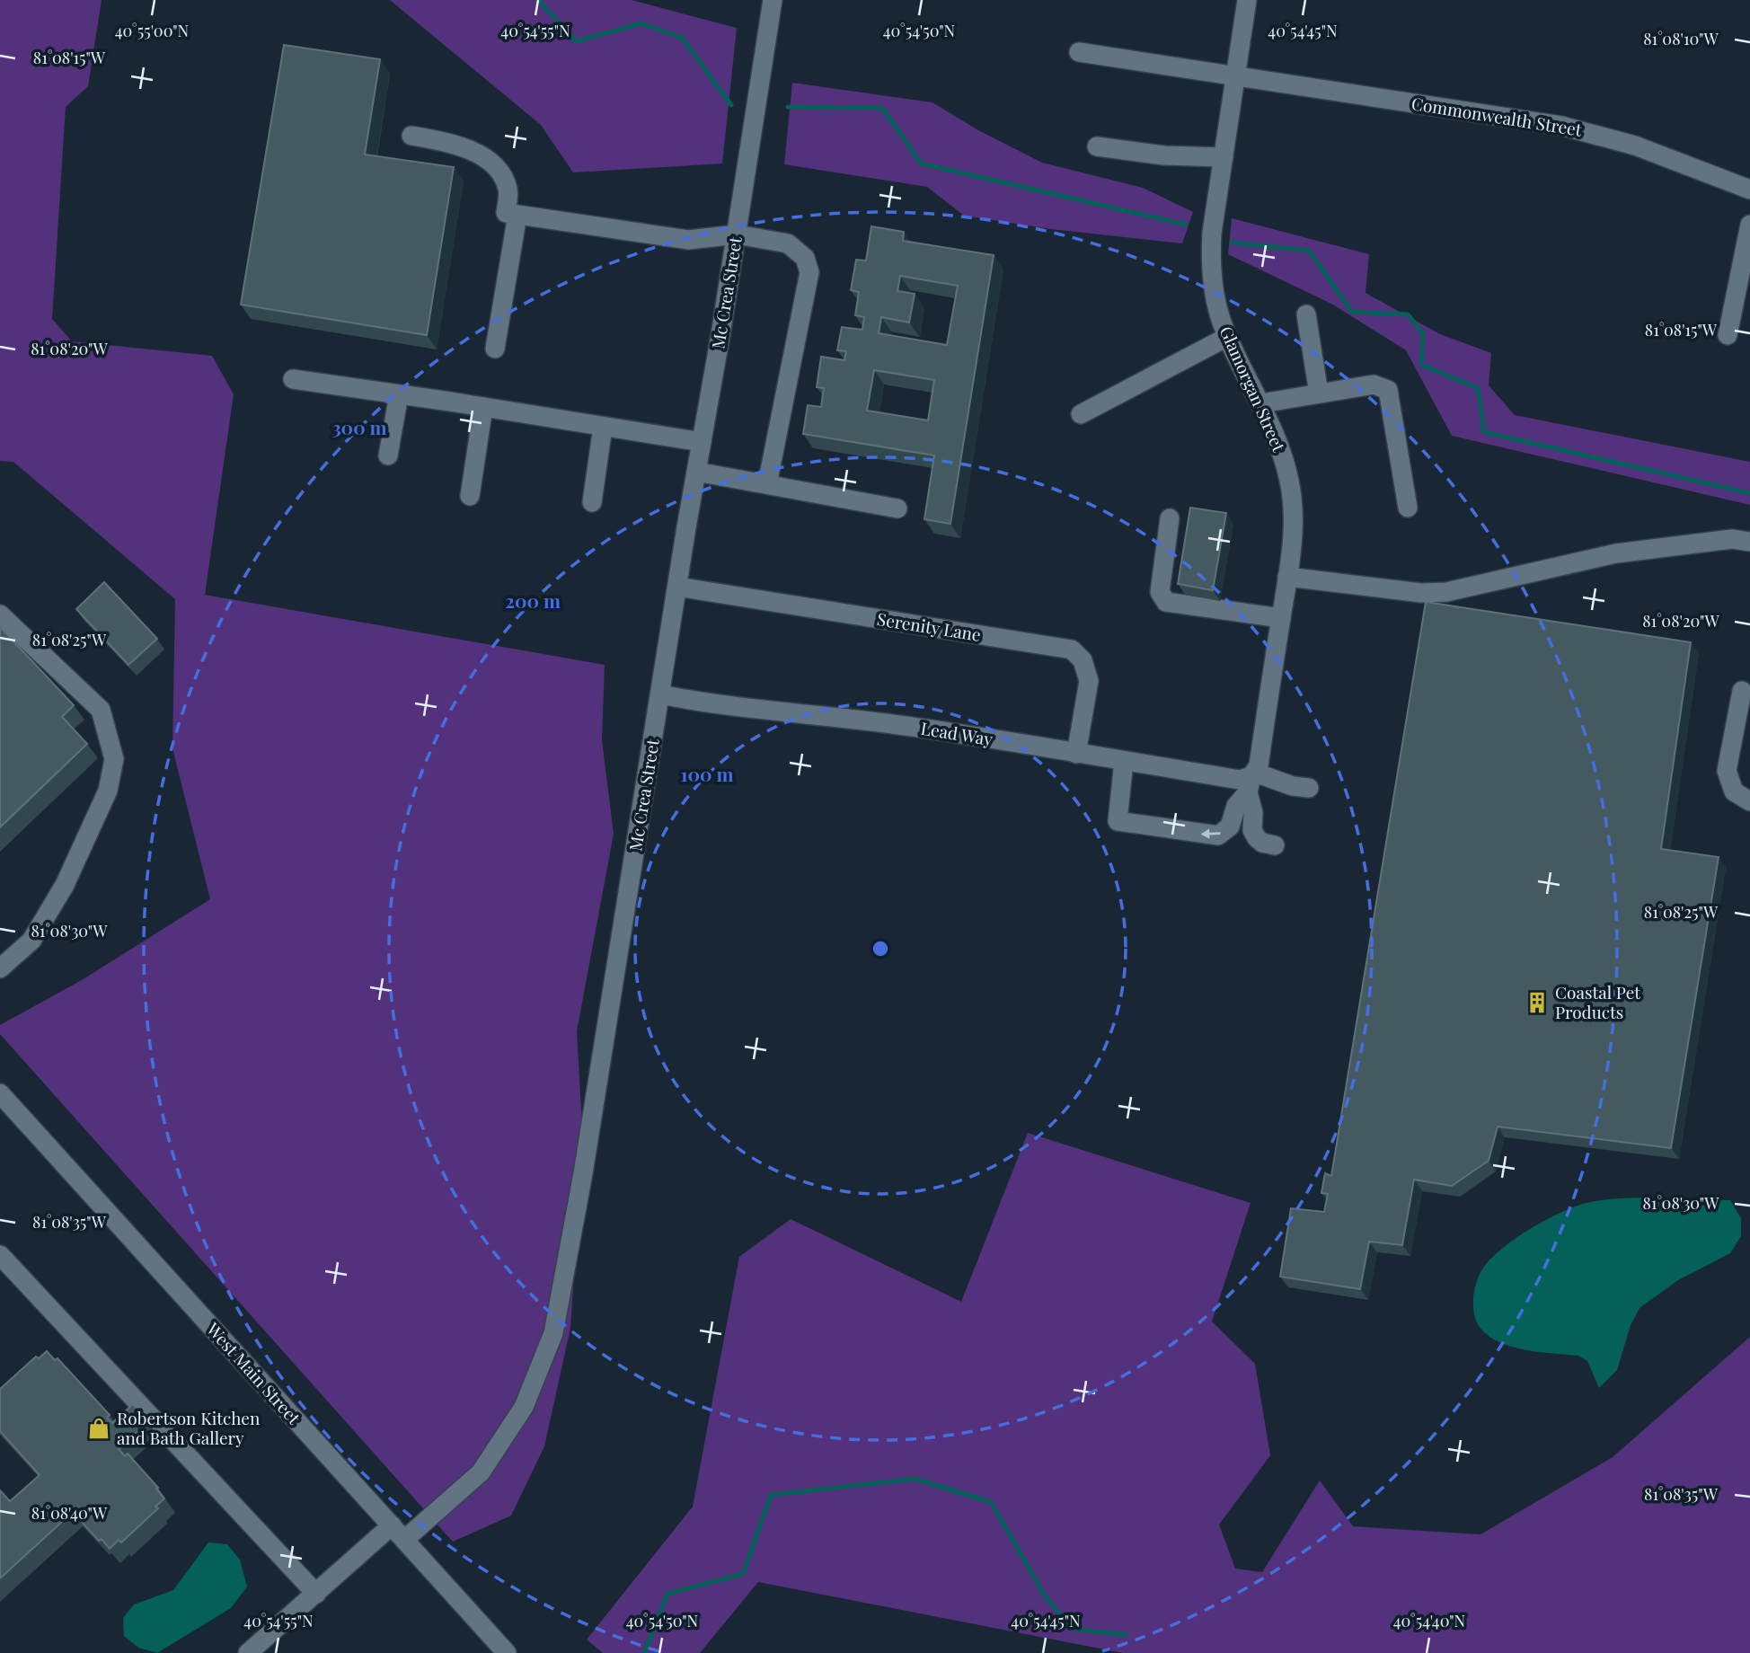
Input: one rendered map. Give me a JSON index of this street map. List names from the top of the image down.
{
  "streets": {
    "street": [
      "Commonwealth Street",
      "Mc Crea Street",
      "Glamorgan Street",
      "Serenity Lane",
      "Lead Way",
      "West Main Street"
    ]
  },
  "crossings": [
    ["Commonwealth Street", "Glamorgan Street"],
    ["Mc Crea Street", "Serenity Lane"],
    ["Mc Crea Street", "Lead Way"],
    ["Mc Crea Street", "West Main Street"],
    ["Glamorgan Street", "Lead Way"],
    ["Serenity Lane", "Lead Way"]
  ],
  "places": {
    "building": ["Coastal Pet Products"],
    "shop": ["Robertson Kitchen and Bath Gallery"]
  },
  "coordinates": [
    "40°54'55\"N",
    "40°54'50\"N",
    "40°54'45\"N",
    "40°55'00\"N",
    "81°08'10\"W",
    "81°08'15\"W",
    "81°08'20\"W",
    "81°08'25\"W",
    "81°08'30\"W",
    "81°08'35\"W",
    "81°08'40\"W",
    "40°54'40\"N"
  ],
  "rings": ["300 m", "200 m", "100 m"]
}
